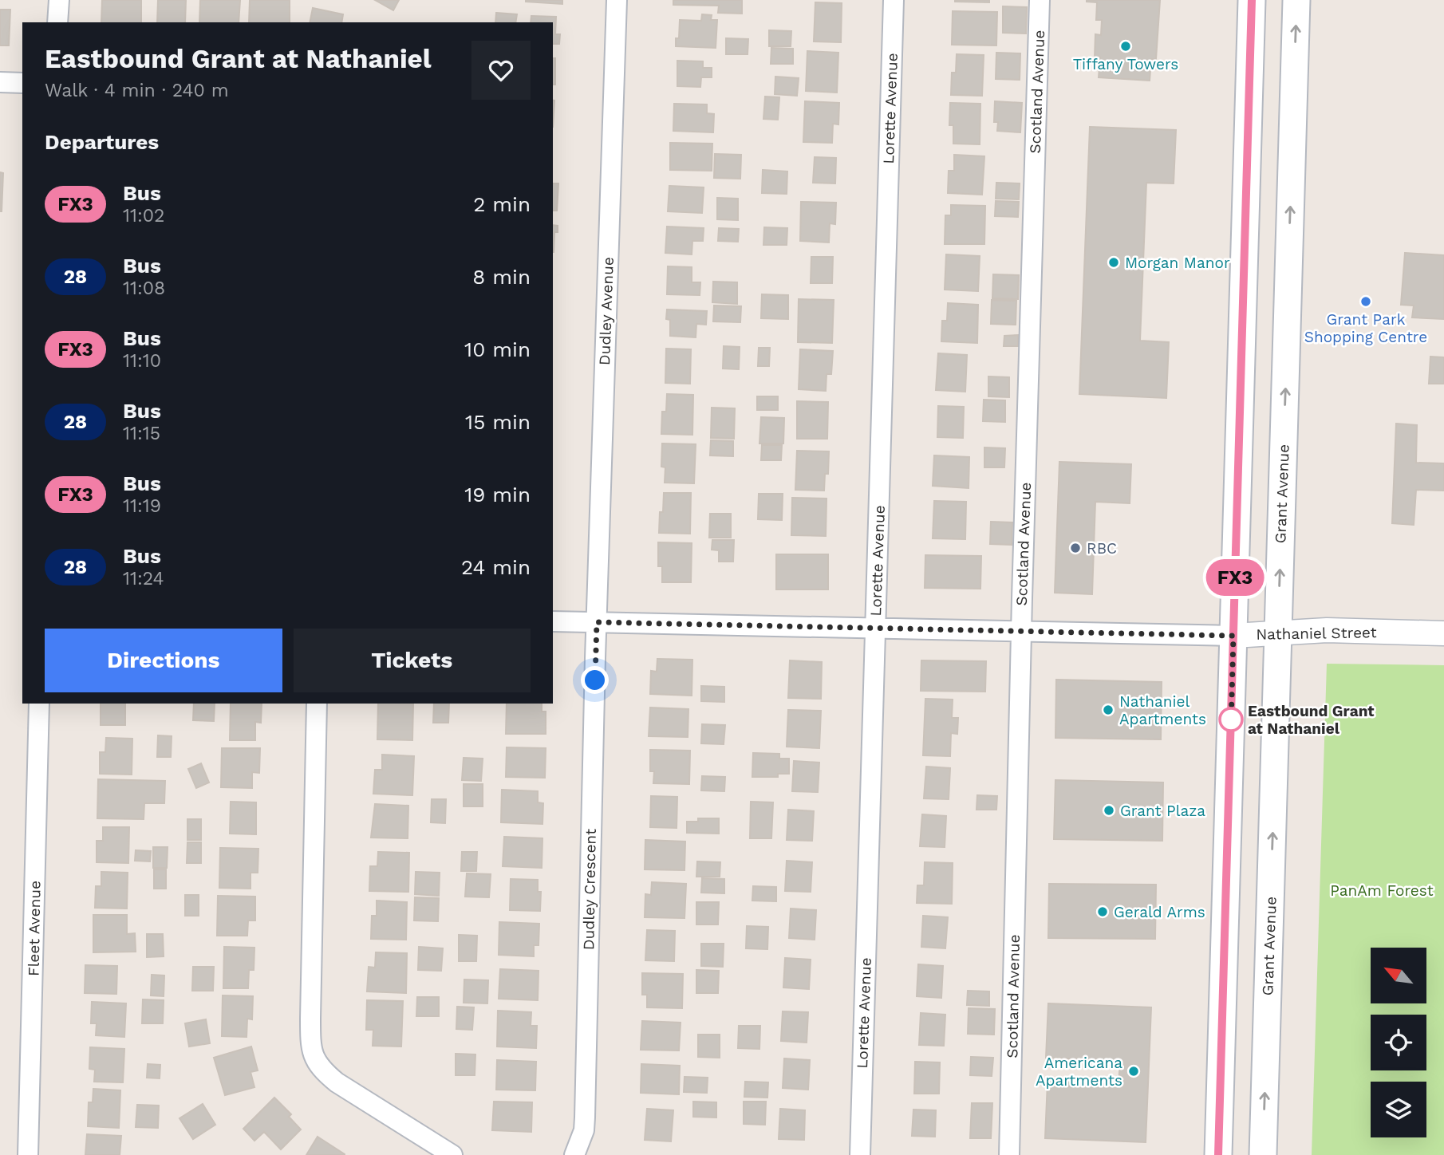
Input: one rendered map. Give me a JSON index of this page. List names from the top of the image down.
{
  "streets": {
    "main road": ["Grant Avenue"],
    "street": [
      "Scotland Avenue",
      "Lorette Avenue",
      "Dudley Avenue",
      "Nathaniel Street",
      "Dudley Crescent",
      "Fleet Avenue"
    ]
  },
  "crossings": [
    ["Scotland Avenue", "Nathaniel Street"],
    ["Lorette Avenue", "Nathaniel Street"],
    ["Dudley Avenue", "Nathaniel Street"],
    ["Dudley Avenue", "Dudley Crescent"],
    ["Grant Avenue", "Nathaniel Street"],
    ["Nathaniel Street", "Dudley Crescent"]
  ],
  "parks": ["PanAm Forest"],
  "places": [
    "Tiffany Towers",
    "Morgan Manor",
    "Grant Park Shopping Centre",
    "RBC",
    "Nathaniel Apartments",
    "Eastbound Grant at Nathaniel",
    "Grant Plaza",
    "Gerald Arms",
    "Americana Apartments"
  ],
  "lines": ["bus line FX3"],
  "north": "top left",
  "page": {
    "on_map": "FX3",
    "heading": [
      ["Eastbound Grant at Nathaniel", "Walk · 4 min · 240 m"],
      "Departures"
    ],
    "list": [
      {
        "mark": "FX3",
        "name": "Bus",
        "note": "11:02",
        "value": "2 min"
      },
      {
        "mark": "28",
        "name": "Bus",
        "note": "11:08",
        "value": "8 min"
      },
      {
        "mark": "FX3",
        "name": "Bus",
        "note": "11:10",
        "value": "10 min"
      },
      {
        "mark": "28",
        "name": "Bus",
        "note": "11:15",
        "value": "15 min"
      },
      {
        "mark": "FX3",
        "name": "Bus",
        "note": "11:19",
        "value": "19 min"
      },
      {
        "mark": "28",
        "name": "Bus",
        "note": "11:24",
        "value": "24 min"
      }
    ],
    "buttons": ["Directions", "Tickets"]
  }
}
